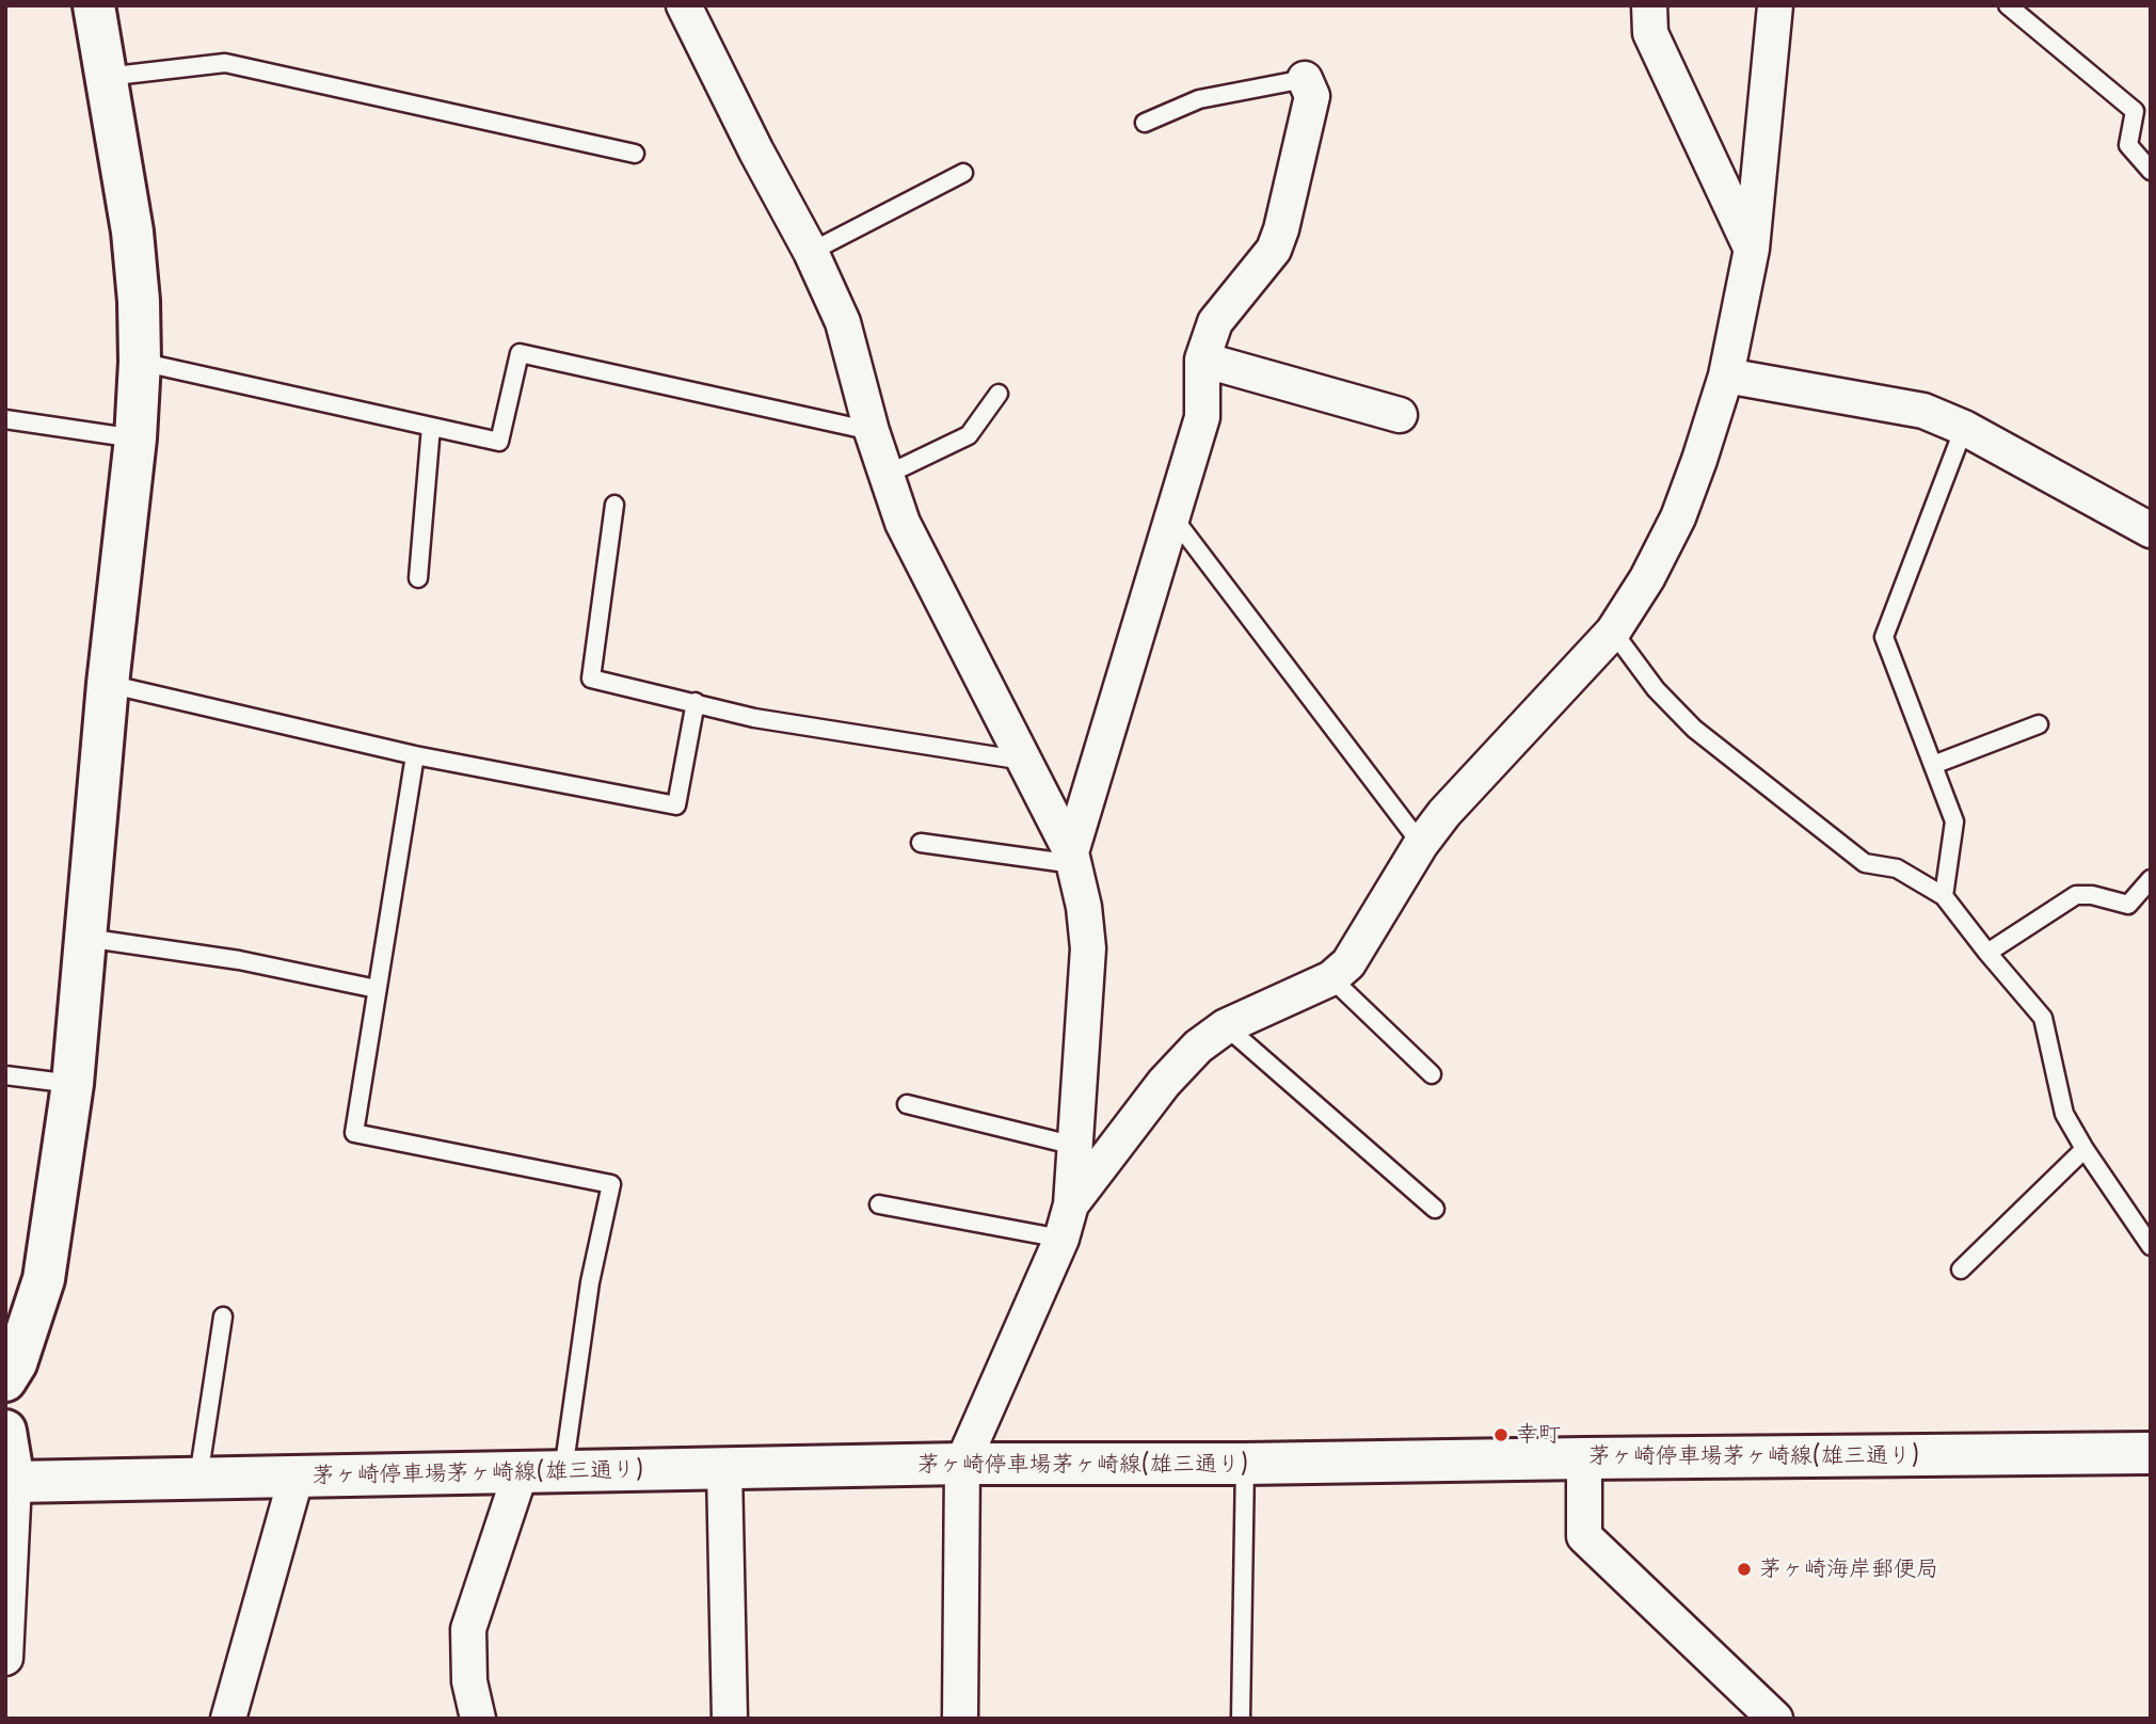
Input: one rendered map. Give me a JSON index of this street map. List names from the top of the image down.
{
  "streets": {
    "main road": ["茅ヶ崎停車場茅ヶ崎線(雄三通り)"]
  },
  "places": ["幸町", "茅ヶ崎海岸郵便局"]
}
